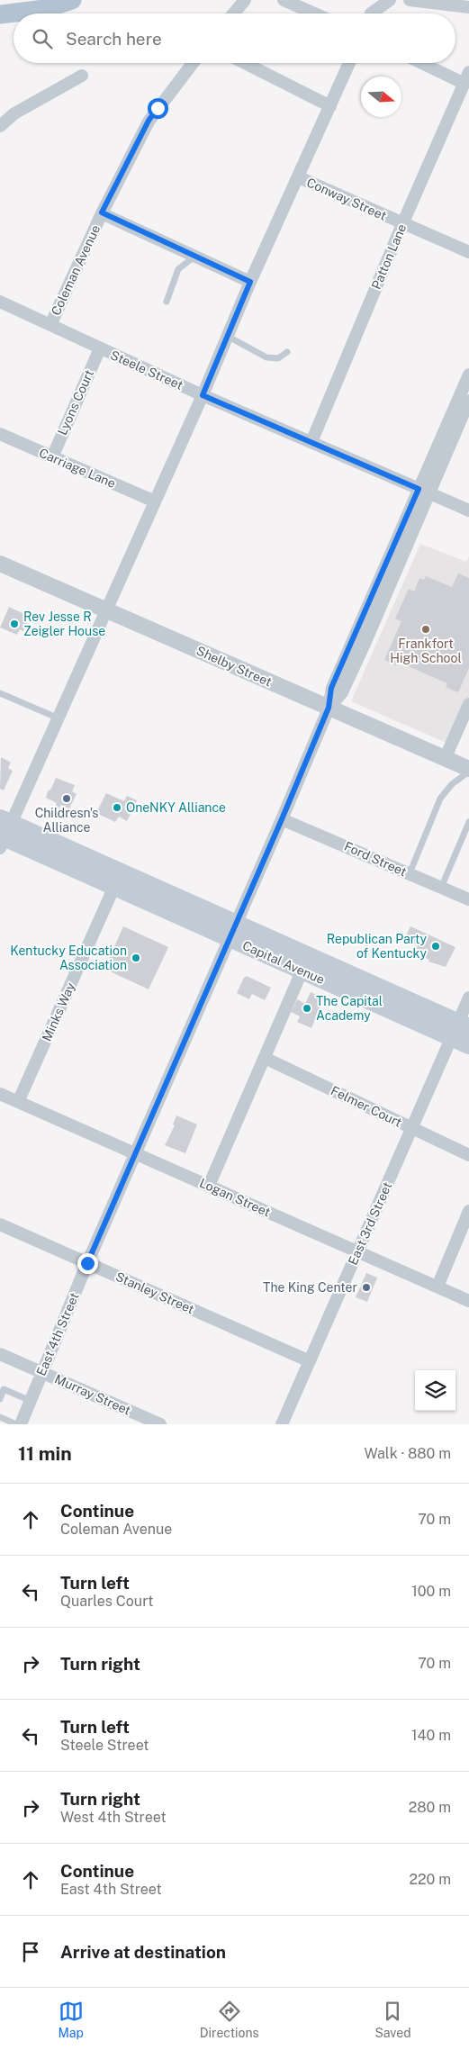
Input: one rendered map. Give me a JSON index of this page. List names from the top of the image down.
{
  "streets": {
    "main road": ["Capital Avenue"],
    "street": [
      "Conway Street",
      "Patton Lane",
      "Coleman Avenue",
      "Steele Street",
      "Lyons Court",
      "Carriage Lane",
      "Shelby Street",
      "Ford Street",
      "Minks Way",
      "Felmer Court",
      "Logan Street",
      "East 3rd Street",
      "Stanley Street",
      "East 4th Street",
      "Murray Street"
    ]
  },
  "crossings": [
    ["Conway Street", "Patton Lane"],
    ["Patton Lane", "Steele Street"],
    ["Coleman Avenue", "Steele Street"],
    ["Steele Street", "Lyons Court"],
    ["Steele Street", "East 4th Street"],
    ["Lyons Court", "Carriage Lane"],
    ["Shelby Street", "East 4th Street"],
    ["Ford Street", "East 4th Street"],
    ["Capital Avenue", "Minks Way"],
    ["Capital Avenue", "East 3rd Street"],
    ["Capital Avenue", "East 4th Street"],
    ["Minks Way", "Logan Street"],
    ["Felmer Court", "East 3rd Street"],
    ["Logan Street", "East 3rd Street"],
    ["Logan Street", "East 4th Street"],
    ["East 3rd Street", "Stanley Street"],
    ["Stanley Street", "East 4th Street"],
    ["East 4th Street", "Murray Street"]
  ],
  "places": [
    "Rev Jesse R Zeigler House",
    "Frankfort High School",
    "Childresn's Alliance",
    "OneNKY Alliance",
    "Republican Party of Kentucky",
    "Kentucky Education Association",
    "The Capital Academy",
    "The King Center"
  ],
  "north": "right",
  "page": {
    "search": "Search here",
    "heading": ["11 min", "Walk · 880 m"],
    "list": [
      ["Continue", "Coleman Avenue", "70 m"],
      ["Turn left", "Quarles Court", "100 m"],
      ["Turn right", "70 m"],
      ["Turn left", "Steele Street", "140 m"],
      ["Turn right", "West 4th Street", "280 m"],
      ["Continue", "East 4th Street", "220 m"],
      "Arrive at destination"
    ],
    "nav": ["Map", "Directions", "Saved"]
  }
}
